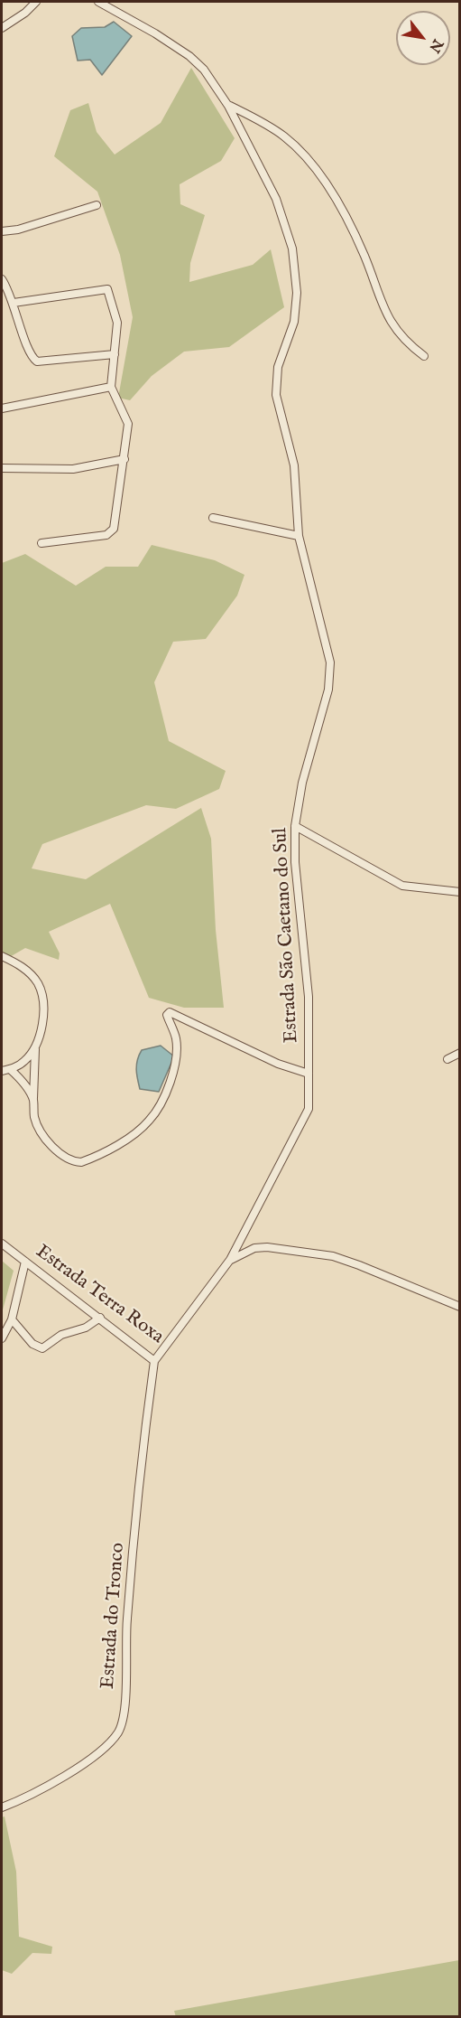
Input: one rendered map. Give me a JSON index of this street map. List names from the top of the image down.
{
  "streets": {
    "street": ["Estrada São Caetano do Sul", "Estrada Terra Roxa", "Estrada do Tronco"]
  },
  "crossings": [
    ["Estrada São Caetano do Sul", "Estrada Terra Roxa"],
    ["Estrada Terra Roxa", "Estrada do Tronco"]
  ],
  "north": "bottom right"
}
